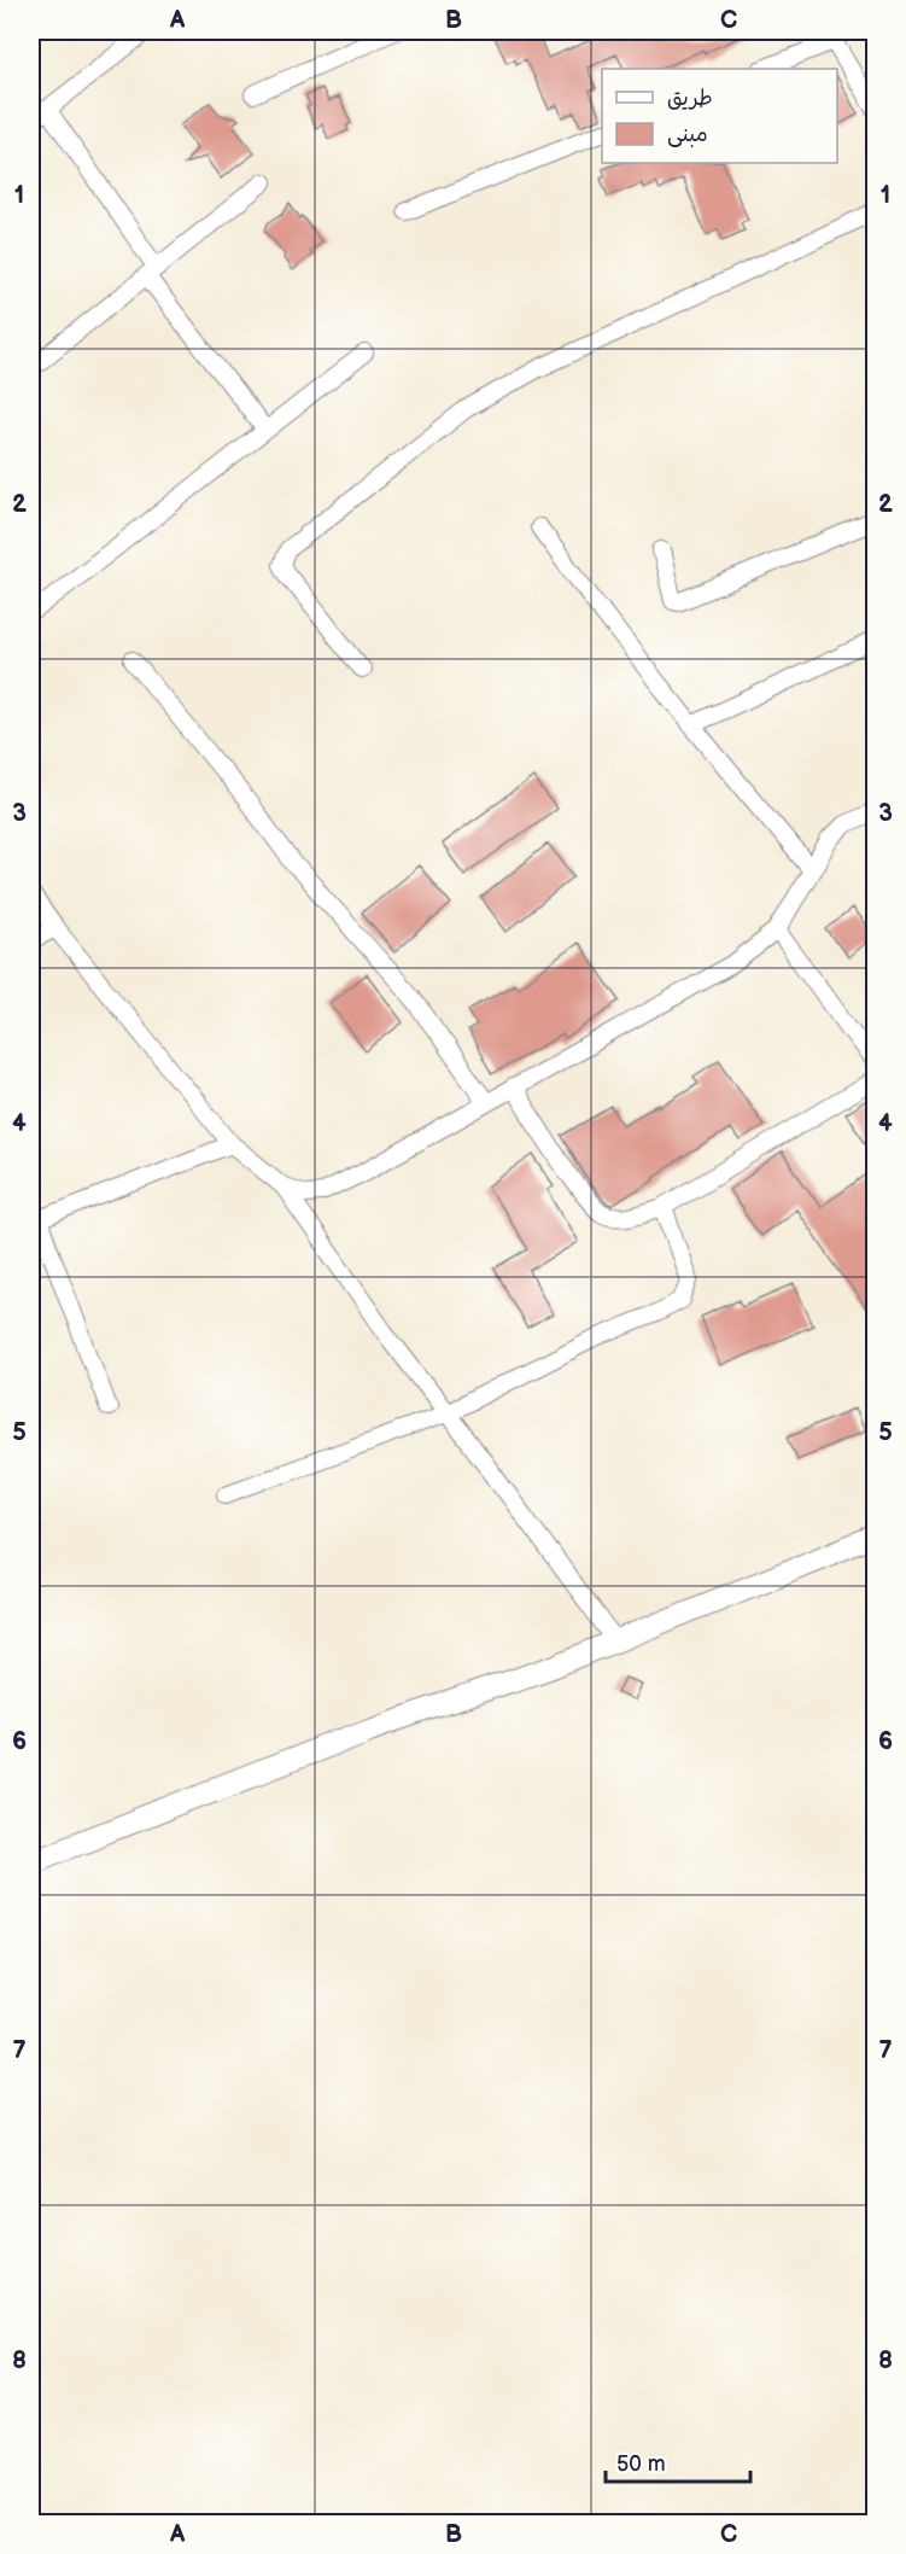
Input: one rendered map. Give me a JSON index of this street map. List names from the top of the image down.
{
  "legend": ["طريق", "مبنى"],
  "scale_bar": "50 m",
  "grid": {
    "columns": ["A", "B", "C"],
    "rows": [
      "1",
      "2",
      "3",
      "4",
      "5",
      "6",
      "7",
      "8"
    ]
  }
}
